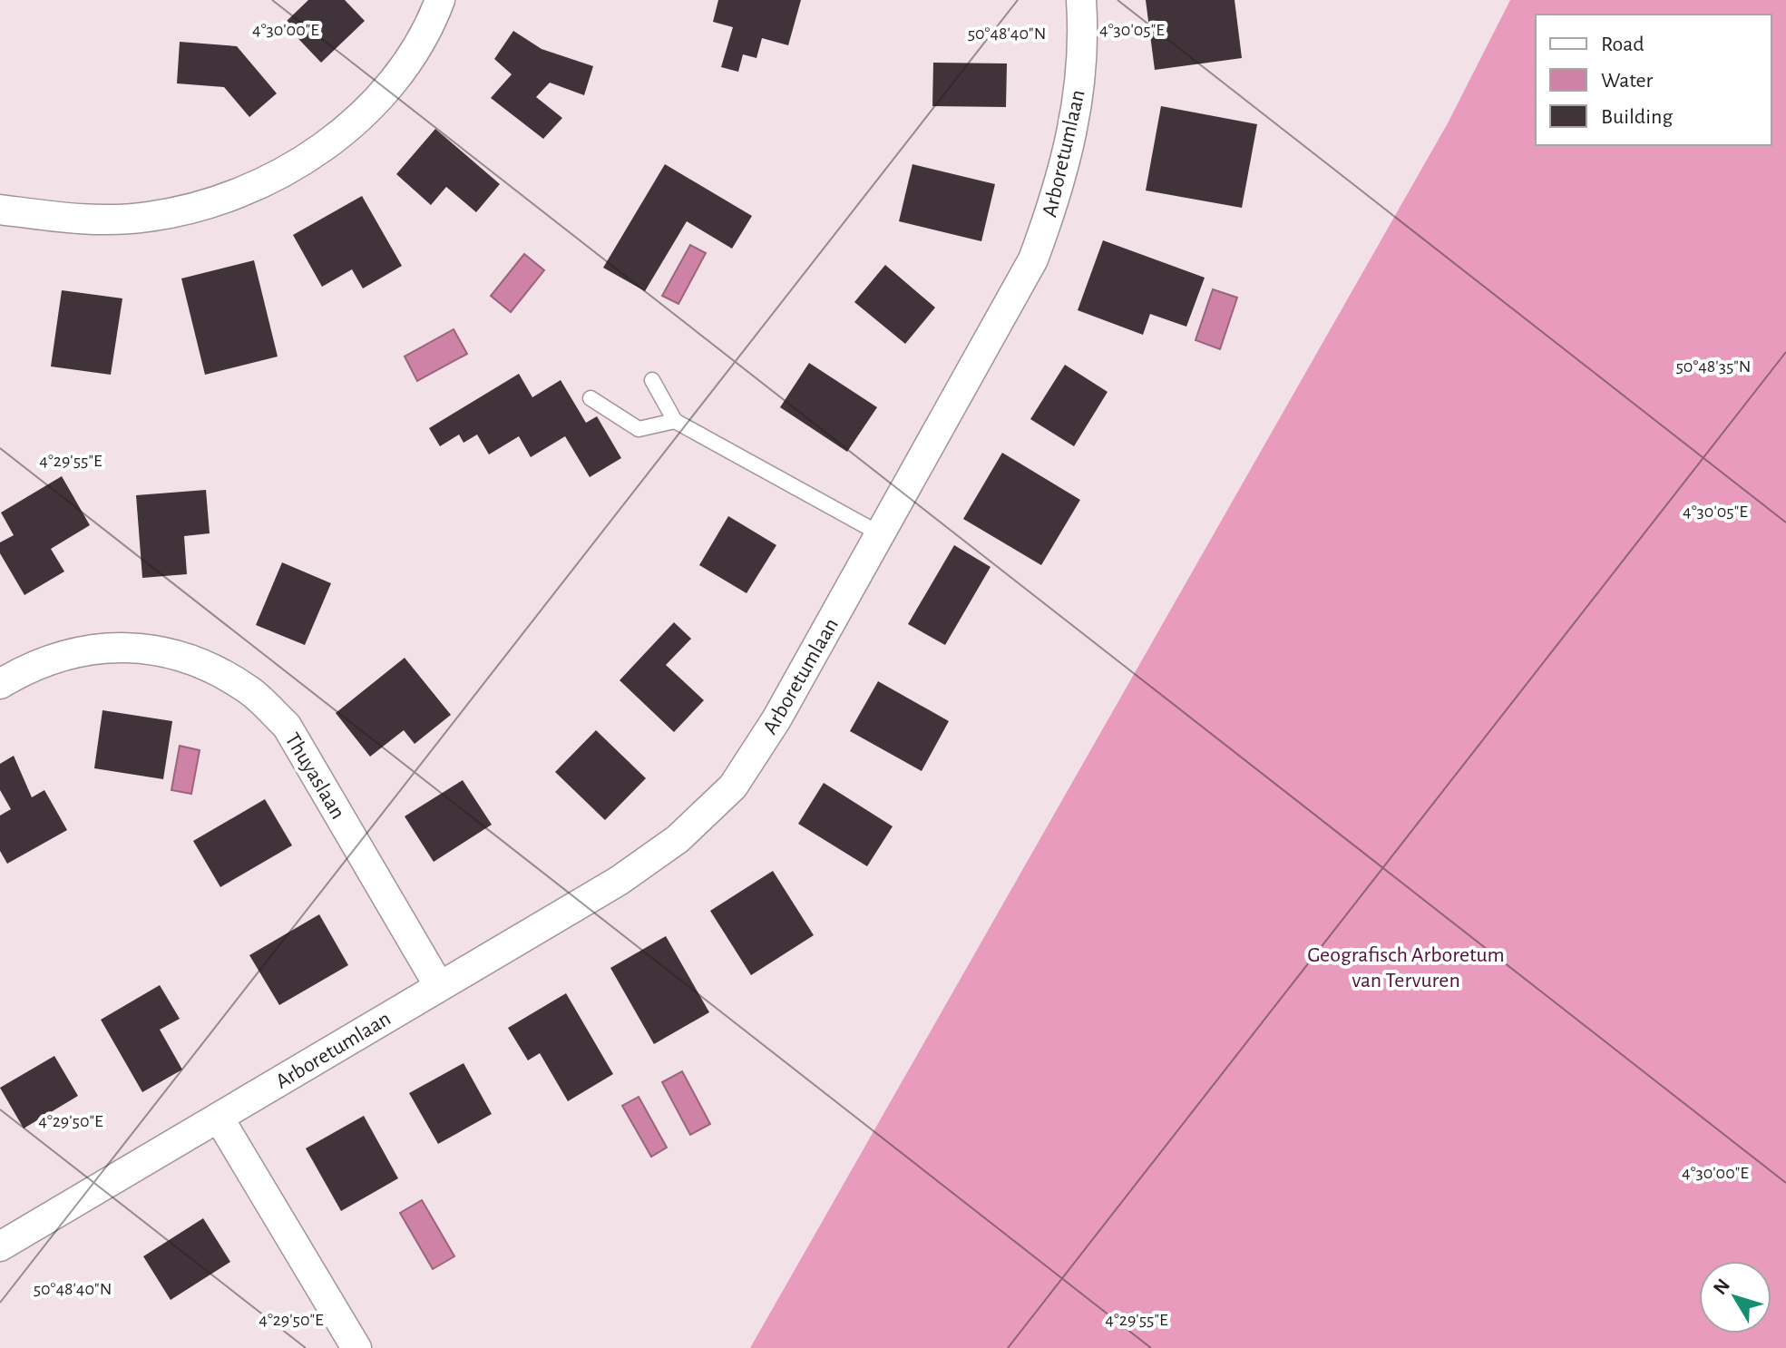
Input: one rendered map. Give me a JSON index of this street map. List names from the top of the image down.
{
  "streets": {
    "street": ["Arboretumlaan", "Thuyaslaan"]
  },
  "crossings": [
    ["Arboretumlaan", "Thuyaslaan"]
  ],
  "parks": ["Geografisch Arboretum van Tervuren"],
  "legend": ["Road", "Water", "Building"],
  "north": "top left",
  "coordinates": [
    "4°30'00\"E",
    "4°30'05\"E",
    "50°48'40\"N",
    "50°48'35\"N",
    "4°29'55\"E",
    "4°29'50\"E"
  ]
}
